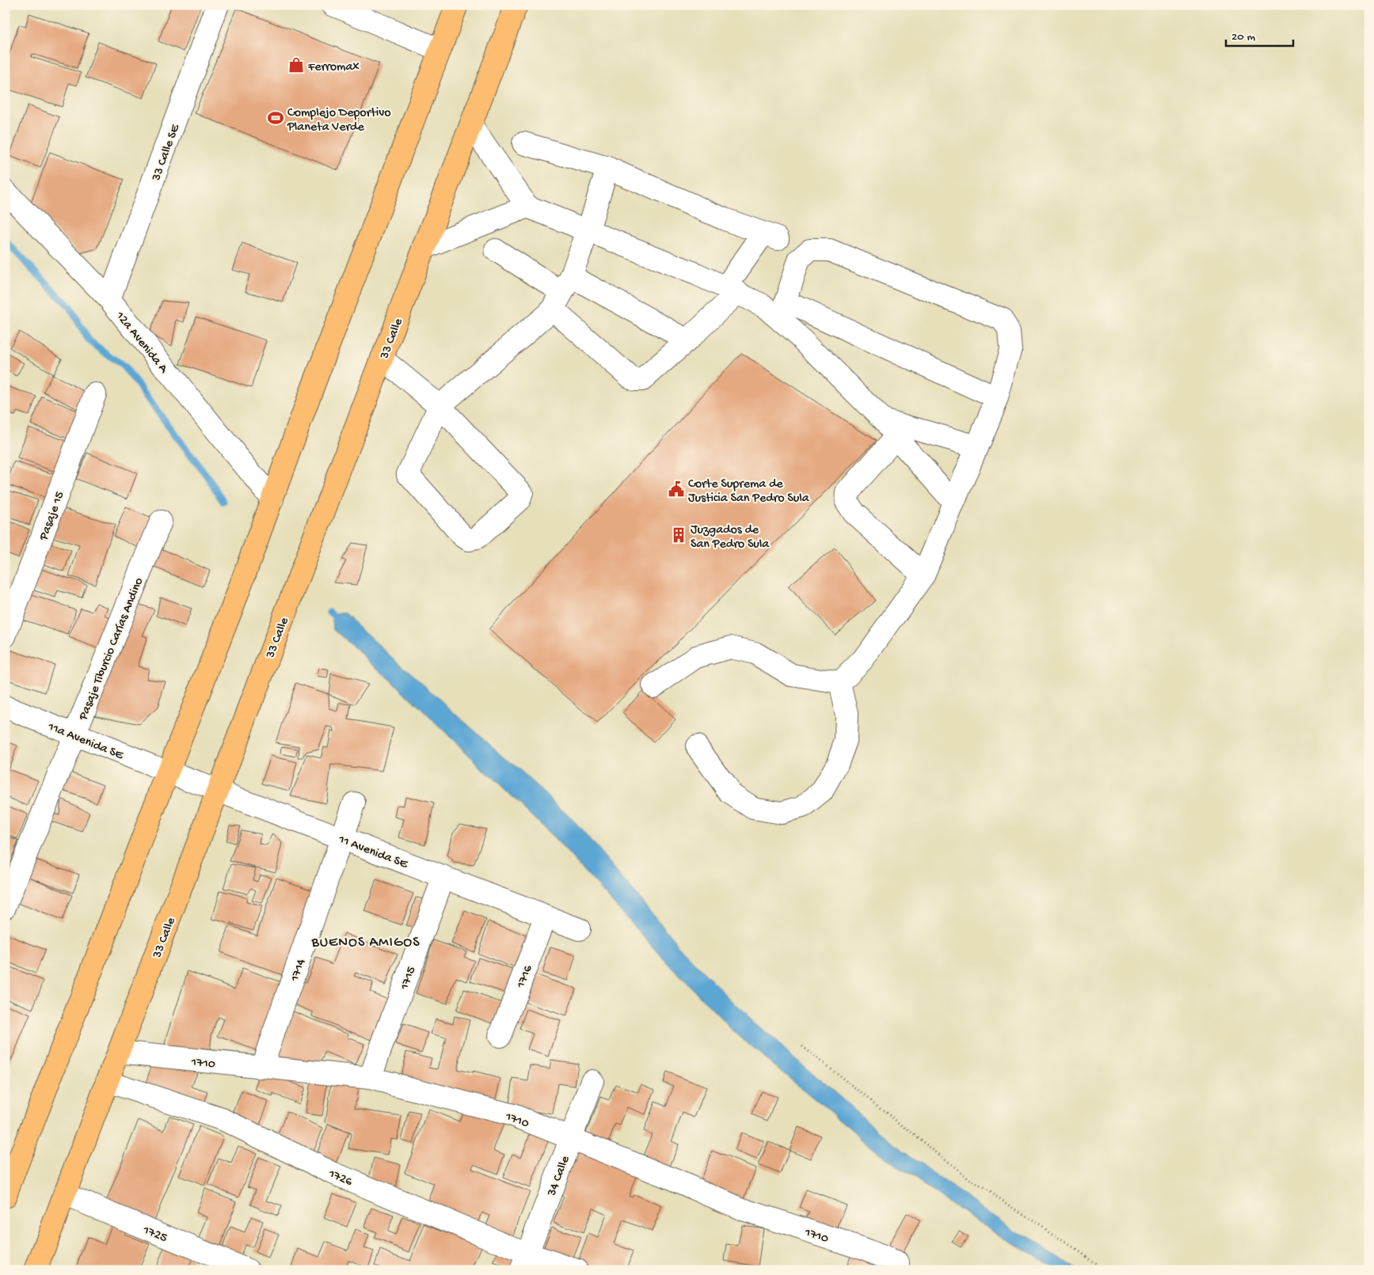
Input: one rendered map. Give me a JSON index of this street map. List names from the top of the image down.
{
  "streets": {
    "main road": ["33 Calle"],
    "street": [
      "33 Calle SE",
      "12a Avenida A",
      "Pasaje 15",
      "Pasaje Tiburcio Carías Andino",
      "11a Avenida SE",
      "11 Avenida SE",
      "1714",
      "1716",
      "1715",
      "1710",
      "34 Calle",
      "1726",
      "1725"
    ]
  },
  "crossings": [
    ["33 Calle SE", "12a Avenida A"],
    ["33 Calle", "11 Avenida SE"],
    ["33 Calle", "1710"],
    ["33 Calle", "1726"],
    ["33 Calle", "1725"],
    ["Pasaje Tiburcio Carías Andino", "11a Avenida SE"],
    ["11a Avenida SE", "11 Avenida SE"],
    ["11 Avenida SE", "1714"],
    ["11 Avenida SE", "1716"],
    ["11 Avenida SE", "1715"],
    ["1714", "1710"],
    ["1715", "1710"],
    ["1710", "34 Calle"],
    ["34 Calle", "1726"]
  ],
  "districts": ["BUENOS AMIGOS"],
  "places": {
    "shop": ["Ferromax"],
    "sports": ["Complejo Deportivo Planeta Verde"],
    "public building": ["Corte Suprema de Justicia San Pedro Sula"],
    "building": ["Juzgados de San Pedro Sula"]
  },
  "scale_bar": "20 m"
}
